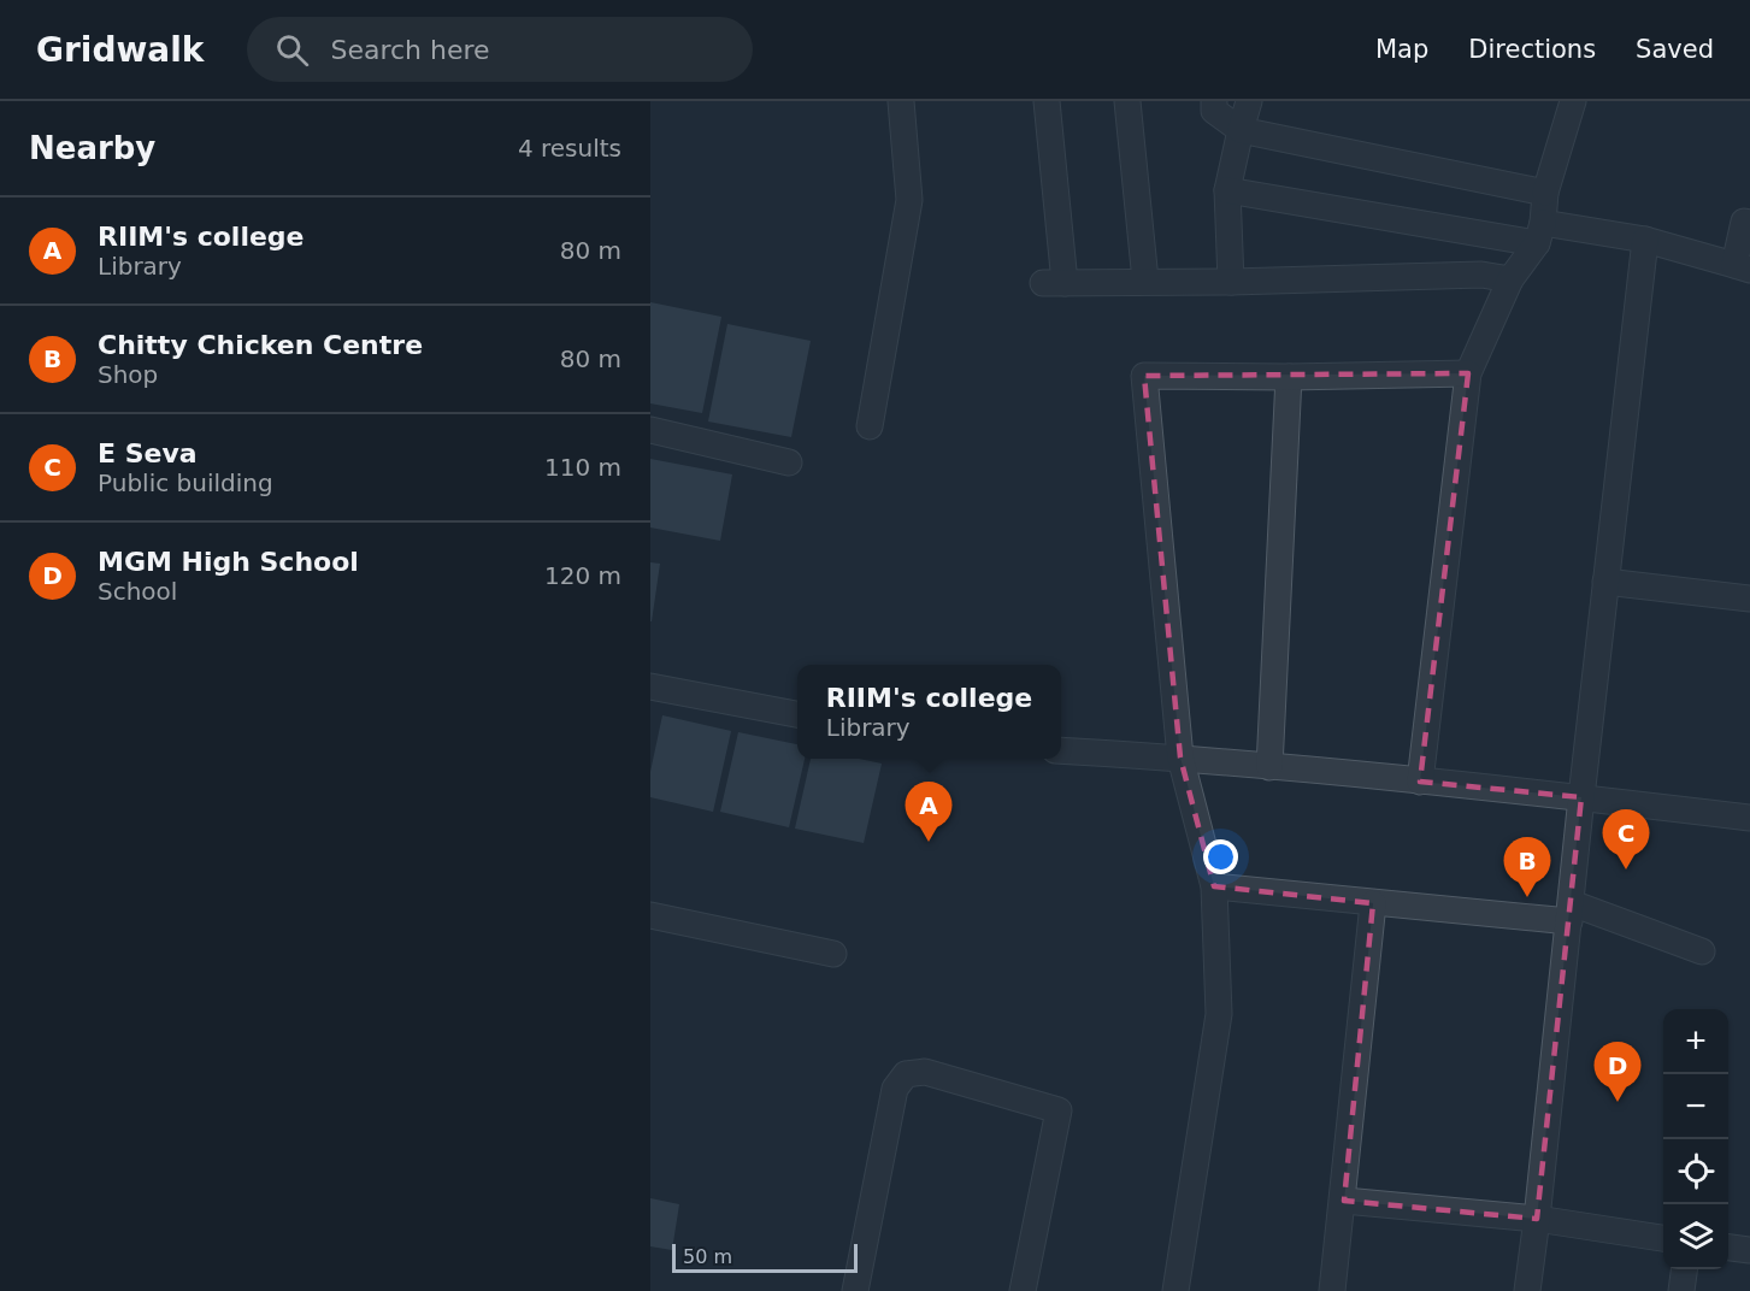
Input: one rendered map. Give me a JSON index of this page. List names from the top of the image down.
{
  "scale_bar": "50 m",
  "page": {
    "header": "Gridwalk",
    "search": "Search here",
    "nav": ["Map", "Directions", "Saved"],
    "heading": ["Nearby", "4 results"],
    "list": [
      {
        "mark": "A",
        "name": "RIIM's college",
        "note": "Library",
        "value": "80 m"
      },
      {
        "mark": "B",
        "name": "Chitty Chicken Centre",
        "note": "Shop",
        "value": "80 m"
      },
      {
        "mark": "C",
        "name": "E Seva",
        "note": "Public building",
        "value": "110 m"
      },
      {
        "mark": "D",
        "name": "MGM High School",
        "note": "School",
        "value": "120 m"
      }
    ],
    "popup": ["RIIM's college", "Library"],
    "pins": [
      "A",
      "C",
      "B",
      "D"
    ],
    "map_buttons": ["+", "−"],
    "scale": "50 m"
  }
}
